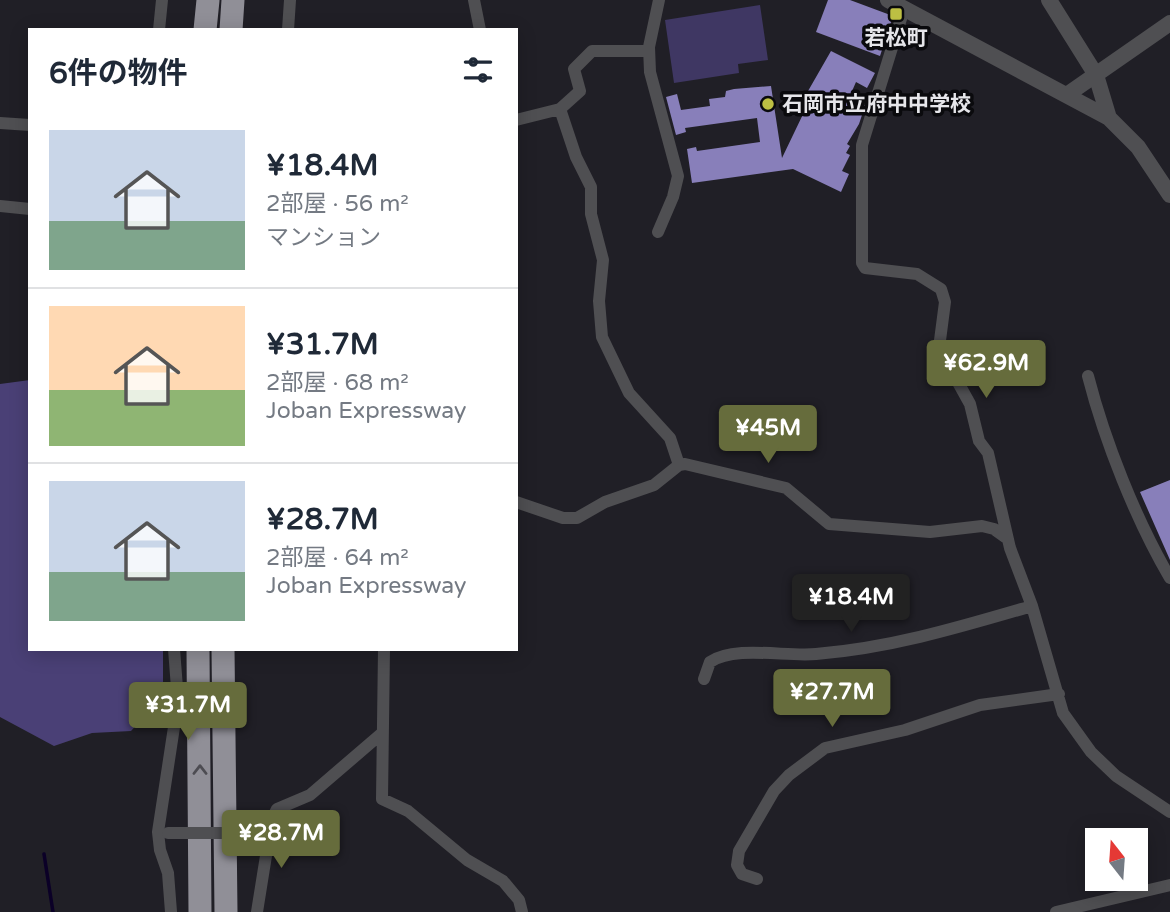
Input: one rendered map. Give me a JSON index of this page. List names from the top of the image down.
{
  "places": {
    "transit": ["若松町"],
    "other": ["石岡市立府中中学校"]
  },
  "north": "top",
  "page": {
    "heading": "6件の物件",
    "list": [
      {
        "name": "¥18.4M",
        "note": "2部屋 · 56 m² · マンション"
      },
      {
        "name": "¥31.7M",
        "note": "2部屋 · 68 m² · Joban Expressway"
      },
      {
        "name": "¥28.7M",
        "note": "2部屋 · 64 m² · Joban Expressway"
      }
    ],
    "price": [
      "¥62.9M",
      "¥45M",
      "¥18.4M",
      "¥27.7M",
      "¥31.7M",
      "¥28.7M"
    ]
  }
}
